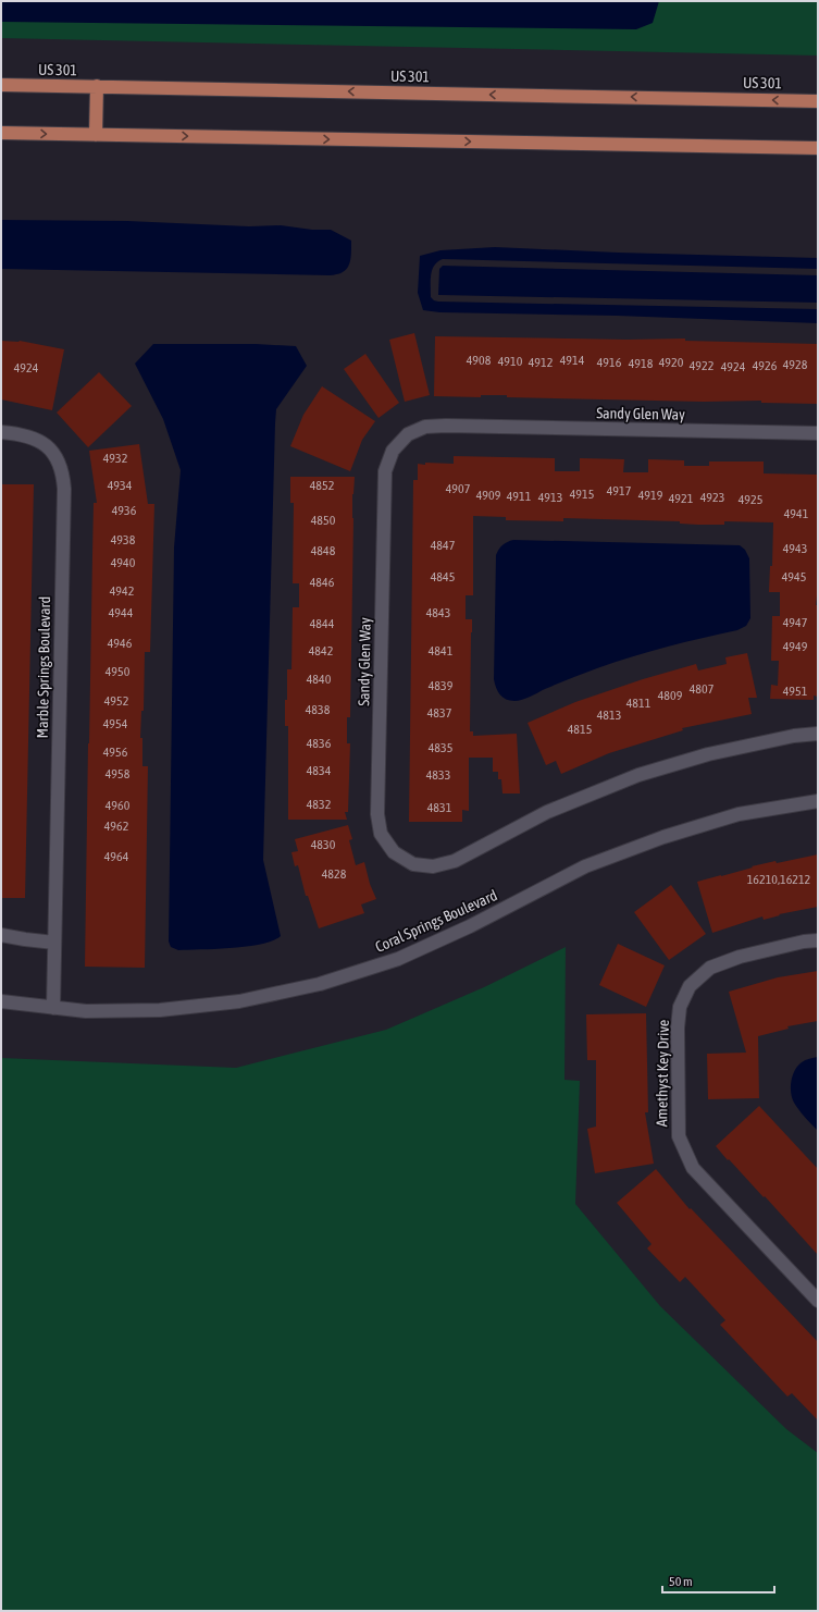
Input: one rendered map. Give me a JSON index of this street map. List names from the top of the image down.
{
  "streets": {
    "main road": ["US 301"],
    "street": [
      "Sandy Glen Way",
      "Marble Springs Boulevard",
      "Coral Springs Boulevard",
      "Amethyst Key Drive"
    ]
  },
  "crossings": [
    ["Marble Springs Boulevard", "Coral Springs Boulevard"]
  ],
  "house_numbers": [
    "4908",
    "4914",
    "4910",
    "4912",
    "4916",
    "4920",
    "4918",
    "4928",
    "4922",
    "4926",
    "4924",
    "4924",
    "4932",
    "4934",
    "4852",
    "4907",
    "4917",
    "4915",
    "4909",
    "4919",
    "4911",
    "4913",
    "4923",
    "4921",
    "4925",
    "4936",
    "4941",
    "4850",
    "4938",
    "4847",
    "4943",
    "4848",
    "4940",
    "4845",
    "4945",
    "4846",
    "4942",
    "4944",
    "4843",
    "4947",
    "4844",
    "4946",
    "4949",
    "4842",
    "4841",
    "4950",
    "4840",
    "4839",
    "4807",
    "4951",
    "4809",
    "4952",
    "4811",
    "4838",
    "4837",
    "4813",
    "4954",
    "4815",
    "4836",
    "4835",
    "4956",
    "4834",
    "4958",
    "4833",
    "4832",
    "4960",
    "4831",
    "4962",
    "4830",
    "4964",
    "4828",
    "16210,16212"
  ],
  "scale_bar": "50 m"
}
